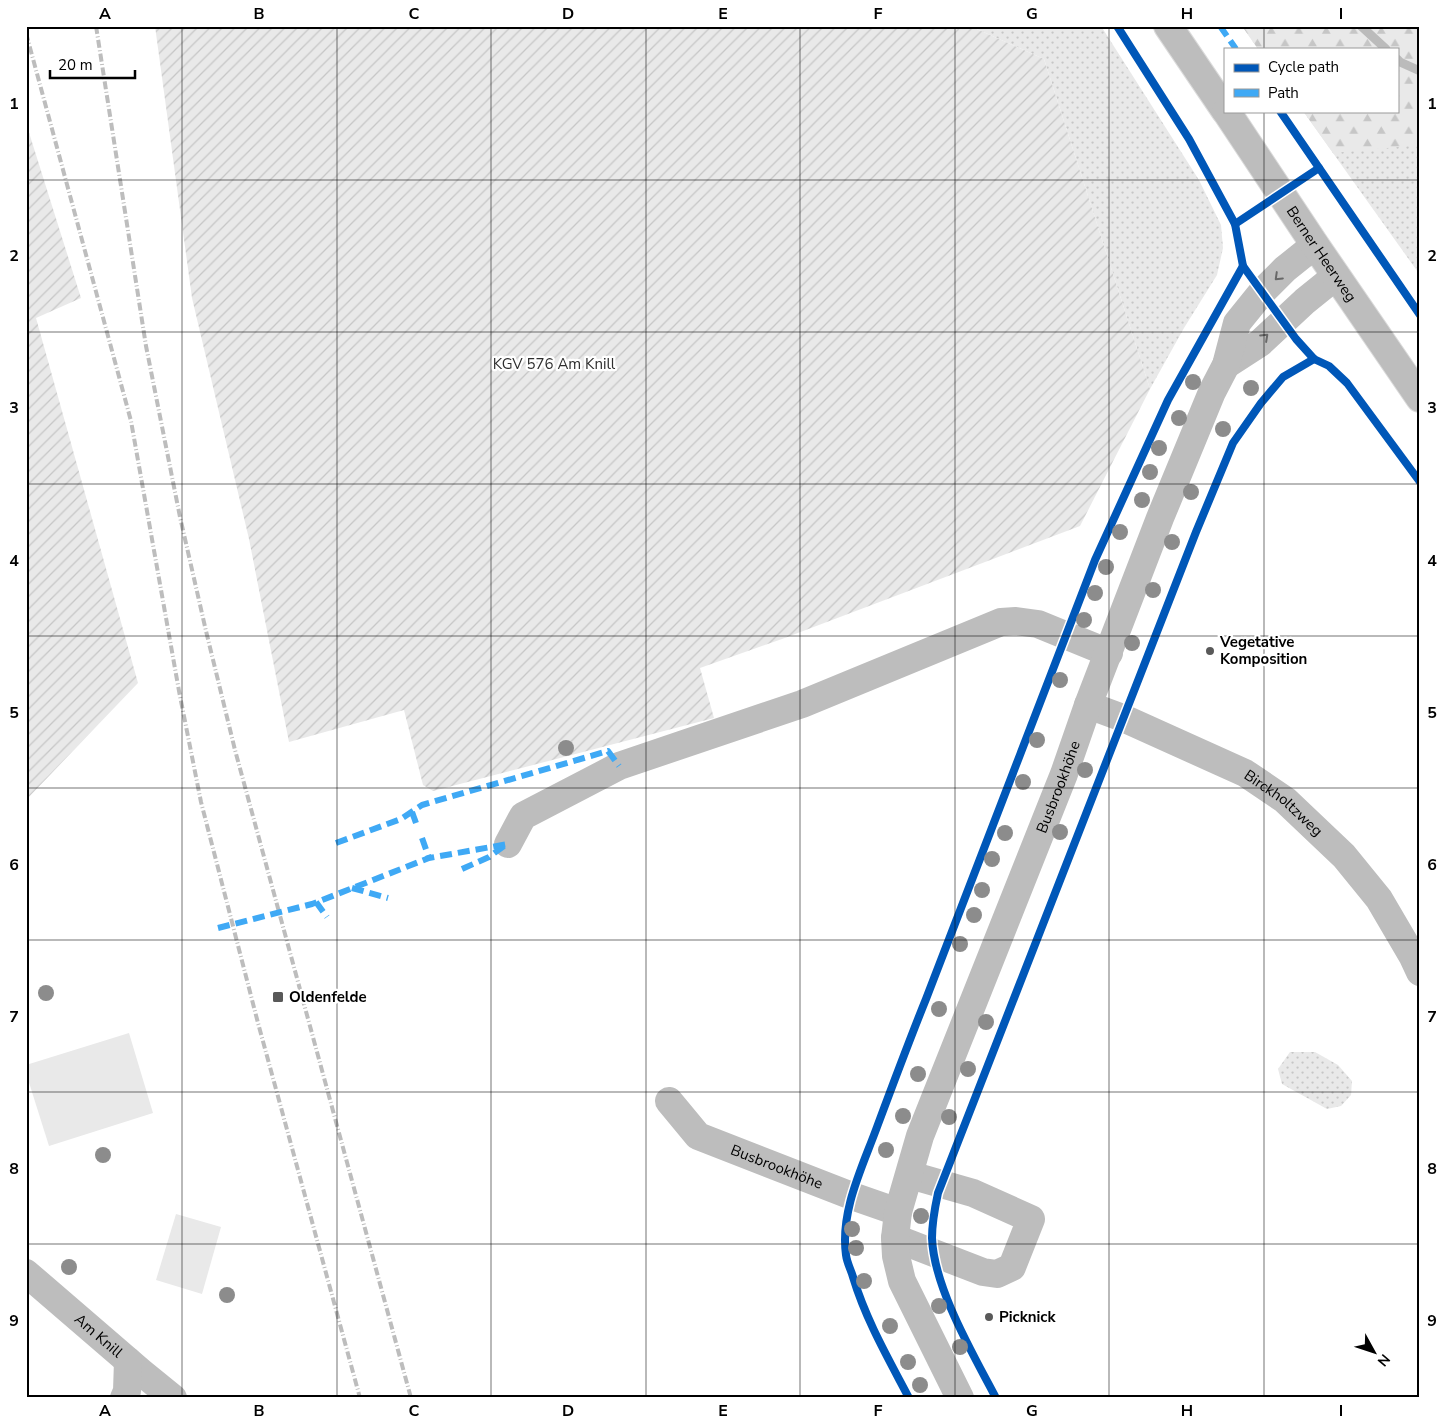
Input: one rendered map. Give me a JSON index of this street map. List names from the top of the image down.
{
  "streets": {
    "street": [
      "Berner Heerweg",
      "Busbrookhöhe",
      "Birckholtzweg",
      "Am Knill"
    ]
  },
  "crossings": [
    ["Berner Heerweg", "Busbrookhöhe"],
    ["Busbrookhöhe", "Birckholtzweg"]
  ],
  "parks": ["KGV 576 Am Knill"],
  "places": {
    "other": ["Vegetative Komposition", "Picknick"],
    "transit": ["Oldenfelde"]
  },
  "legend": ["Cycle path", "Path"],
  "scale_bar": "20 m",
  "north": "bottom right",
  "grid": {
    "columns": [
      "A",
      "B",
      "C",
      "D",
      "E",
      "F",
      "G",
      "H",
      "I"
    ],
    "rows": [
      "1",
      "2",
      "3",
      "4",
      "5",
      "6",
      "7",
      "8",
      "9"
    ]
  }
}
